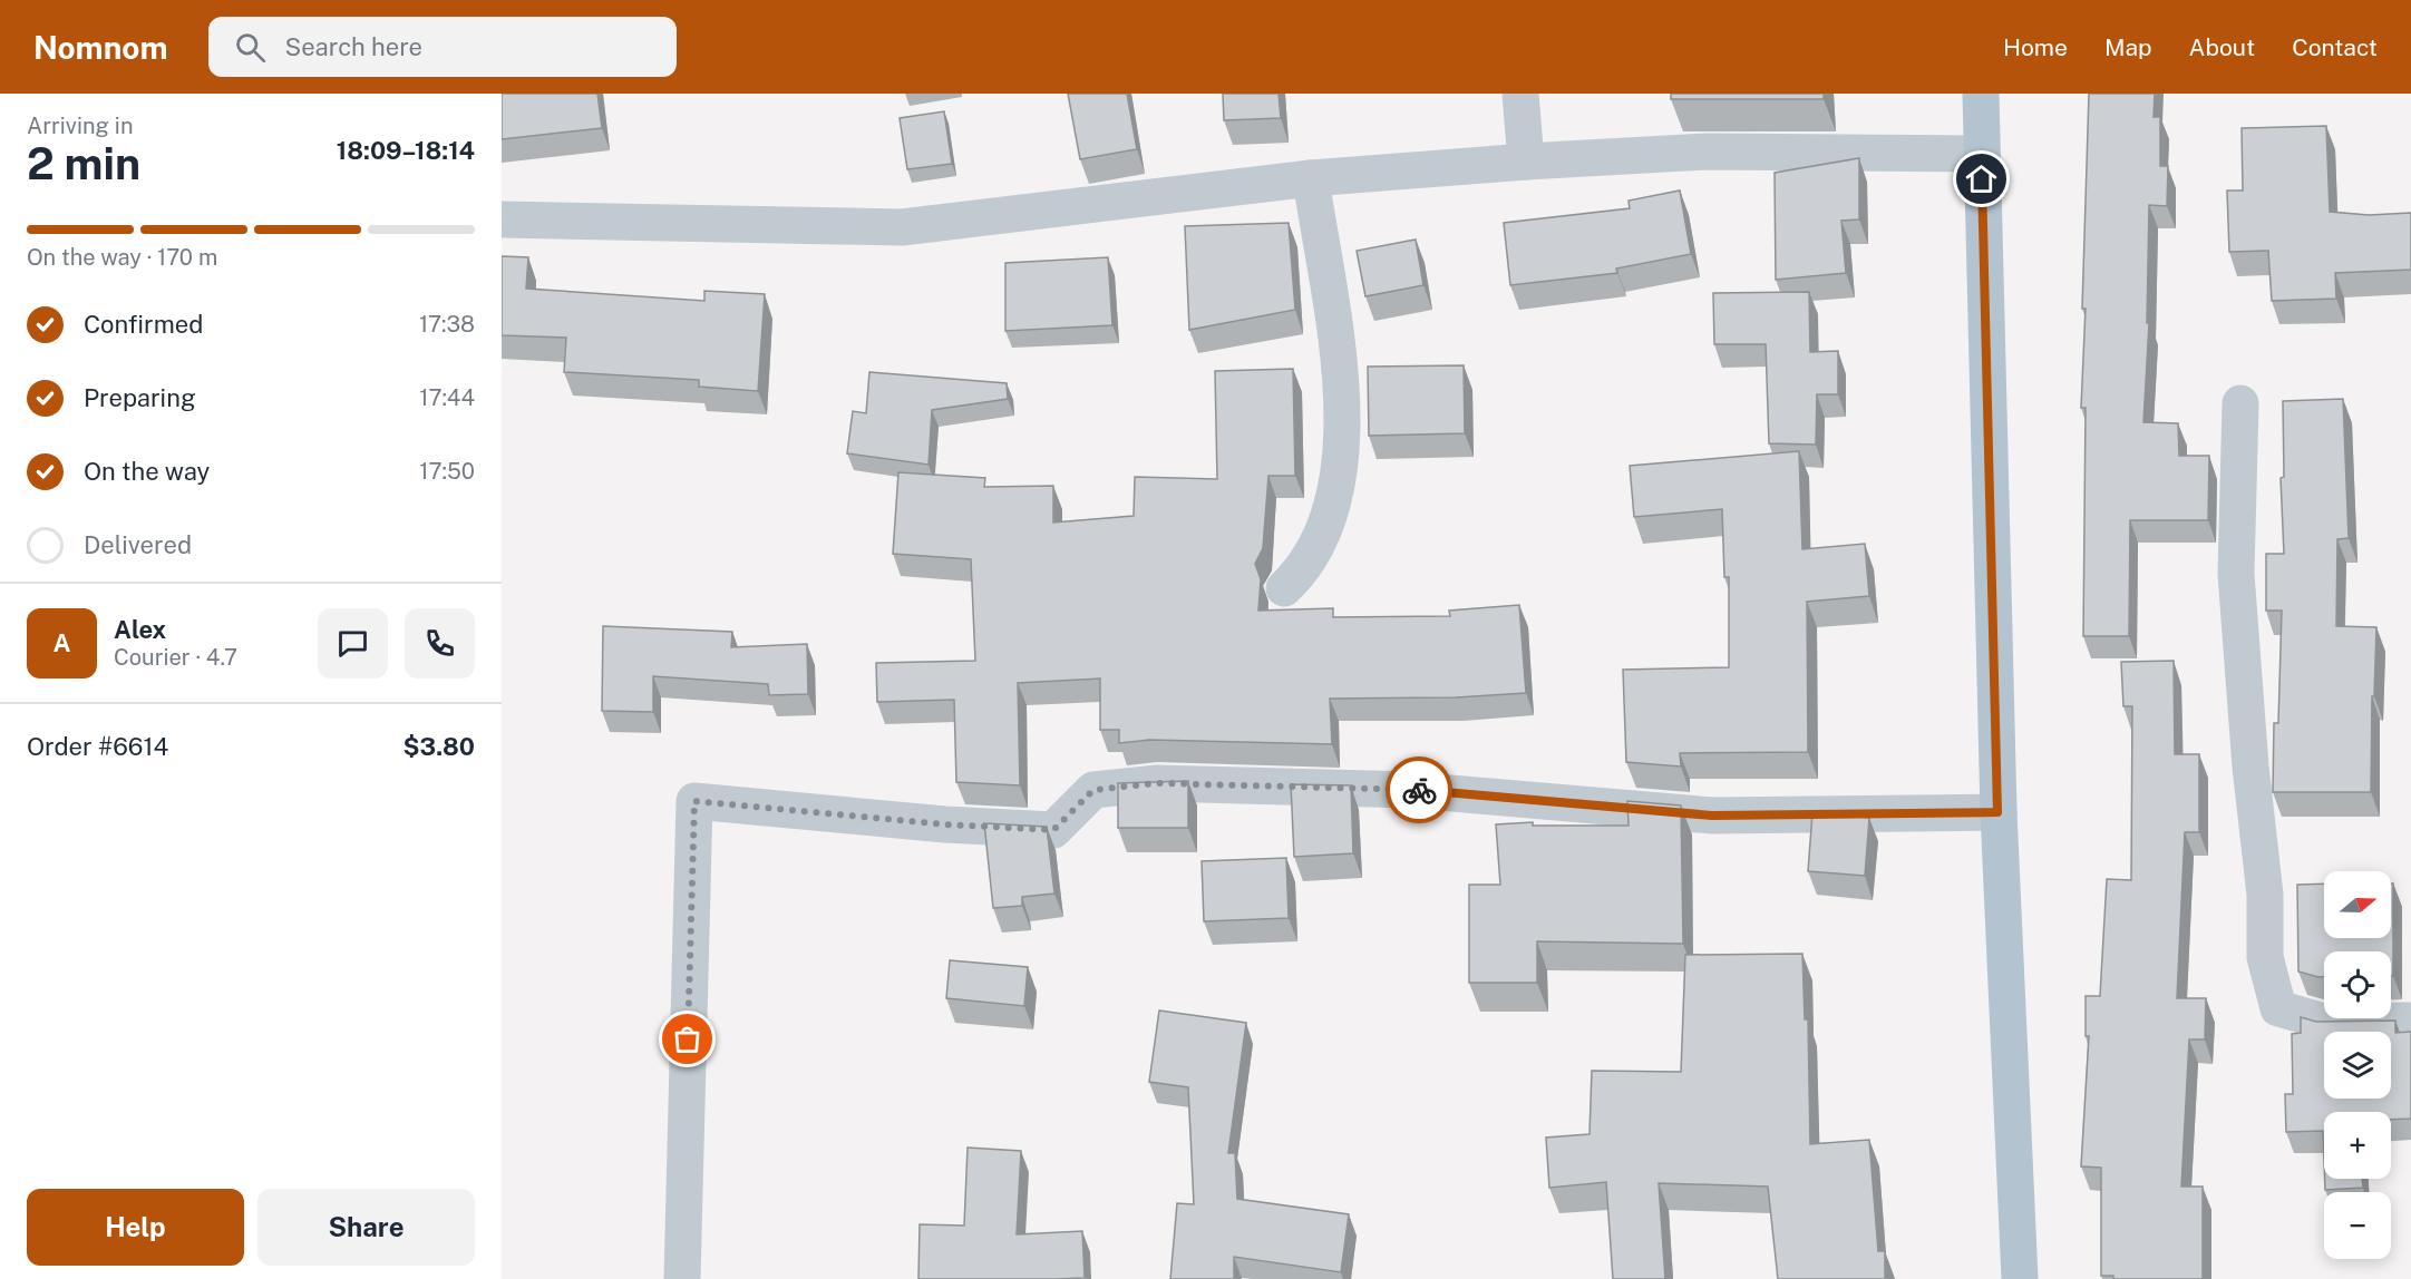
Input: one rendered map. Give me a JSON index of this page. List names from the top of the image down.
{
  "north": "right",
  "page": {
    "header": "Nomnom",
    "search": "Search here",
    "nav": [
      "Home",
      "Map",
      "About",
      "Contact"
    ],
    "heading": ["2 min", "Arriving in", "18:09–18:14"],
    "panel": [
      "Alex",
      "Courier · 4.7",
      "Order #6614",
      "$3.80"
    ],
    "bar": "On the way · 170 m",
    "list": [
      ["Confirmed", "17:38"],
      ["Preparing", "17:44"],
      ["On the way", "17:50"],
      "Delivered"
    ],
    "round": "A",
    "map_buttons": ["+", "−"],
    "buttons": ["Help", "Share"]
  }
}
